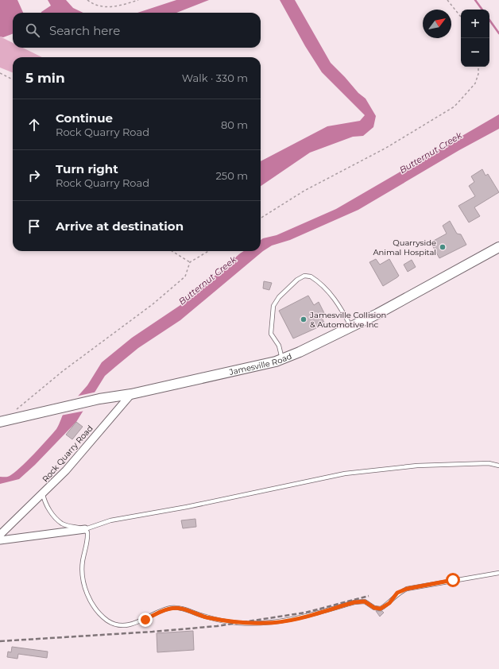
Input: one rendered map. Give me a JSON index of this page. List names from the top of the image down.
{
  "streets": {
    "street": ["Jamesville Road", "Rock Quarry Road"]
  },
  "crossings": [
    ["Jamesville Road", "Rock Quarry Road"]
  ],
  "water": ["Butternut Creek"],
  "places": ["Quarryside Animal Hospital", "Jamesville Collision & Automotive Inc"],
  "north": "top right",
  "page": {
    "map_buttons": ["+", "−"],
    "search": "Search here",
    "heading": ["5 min", "Walk · 330 m"],
    "list": [
      ["Continue", "Rock Quarry Road", "80 m"],
      ["Turn right", "Rock Quarry Road", "250 m"],
      "Arrive at destination"
    ]
  }
}
